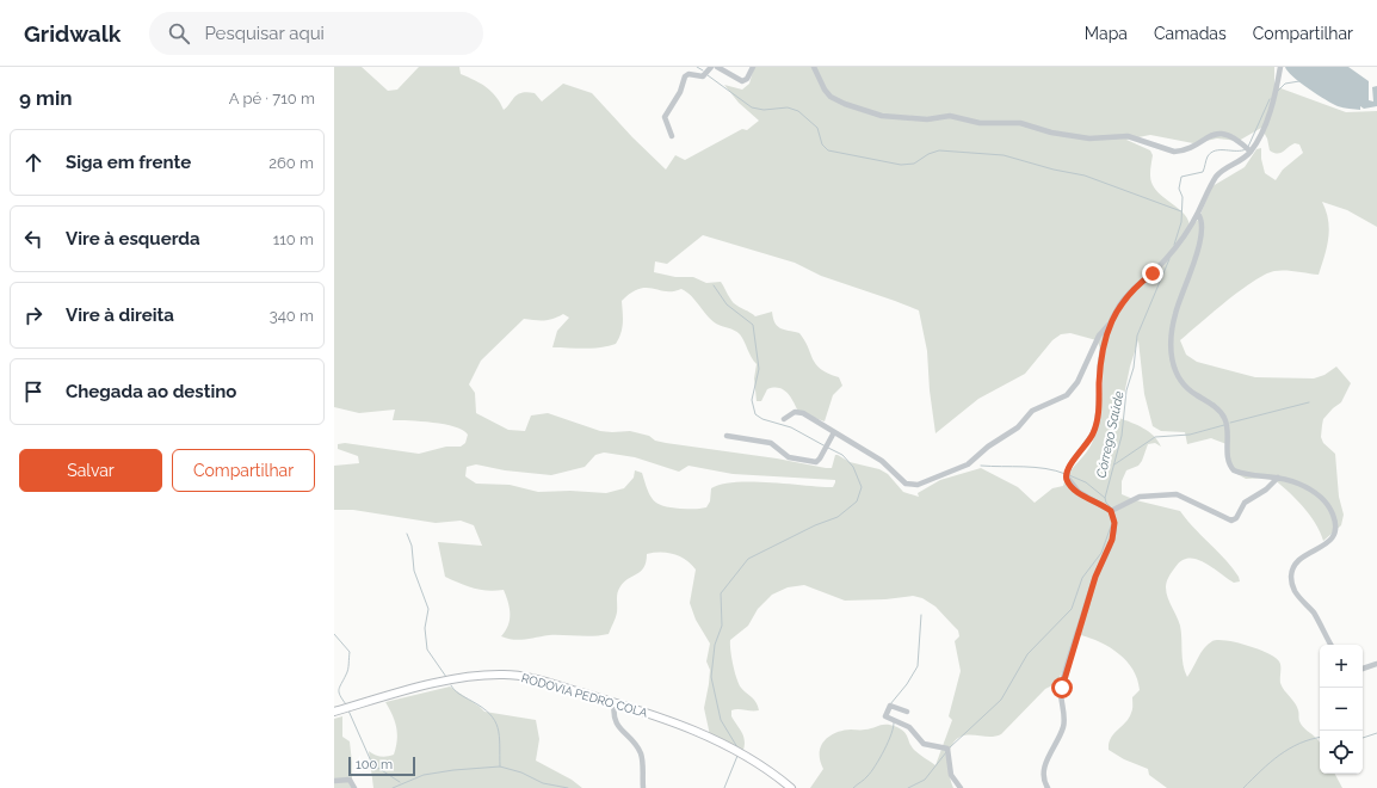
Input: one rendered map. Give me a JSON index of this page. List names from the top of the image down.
{
  "streets": {
    "main road": ["RODOVIA PEDRO COLA"]
  },
  "water": ["Córrego Saúde"],
  "scale_bar": "100 m",
  "page": {
    "header": "Gridwalk",
    "search": "Pesquisar aqui",
    "nav": ["Mapa", "Camadas", "Compartilhar"],
    "heading": ["9 min", "A pé · 710 m"],
    "list": [
      ["Siga em frente", "260 m"],
      ["Vire à esquerda", "110 m"],
      ["Vire à direita", "340 m"],
      "Chegada ao destino"
    ],
    "buttons": ["Salvar", "Compartilhar"],
    "map_buttons": ["+", "−"],
    "scale": "100 m"
  }
}
